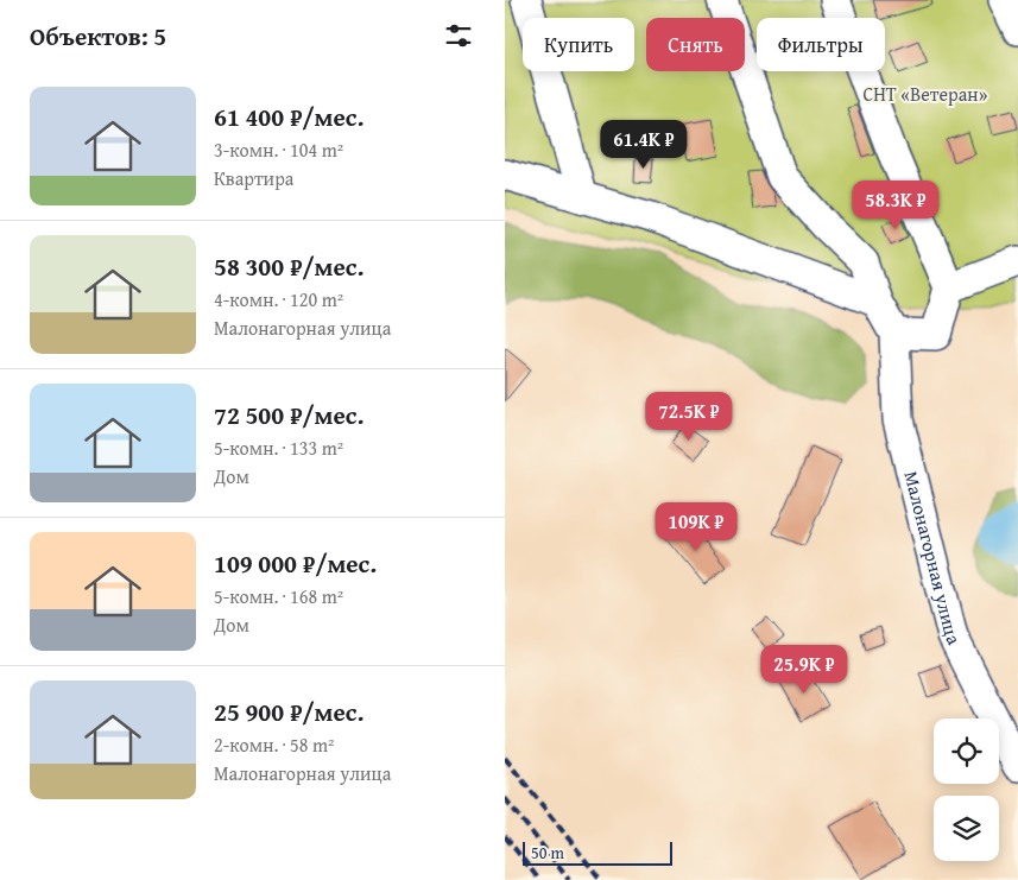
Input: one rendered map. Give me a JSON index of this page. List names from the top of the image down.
{
  "streets": {
    "street": ["Малонагорная улица"]
  },
  "parks": ["СНТ «Ветеран»"],
  "scale_bar": "50 m",
  "page": {
    "heading": "Объектов: 5",
    "chip": ["Купить", "Снять", "Фильтры"],
    "list": [
      {
        "name": "61 400 ₽/мес.",
        "note": "3-комн. · 104 m² · Квартира"
      },
      {
        "name": "58 300 ₽/мес.",
        "note": "4-комн. · 120 m² · Малонагорная улица"
      },
      {
        "name": "72 500 ₽/мес.",
        "note": "5-комн. · 133 m² · Дом"
      },
      {
        "name": "109 000 ₽/мес.",
        "note": "5-комн. · 168 m² · Дом"
      },
      {
        "name": "25 900 ₽/мес.",
        "note": "2-комн. · 58 m² · Малонагорная улица"
      }
    ],
    "price": [
      "61.4K ₽",
      "58.3K ₽",
      "72.5K ₽",
      "109K ₽",
      "25.9K ₽"
    ],
    "scale": "50 m"
  }
}
